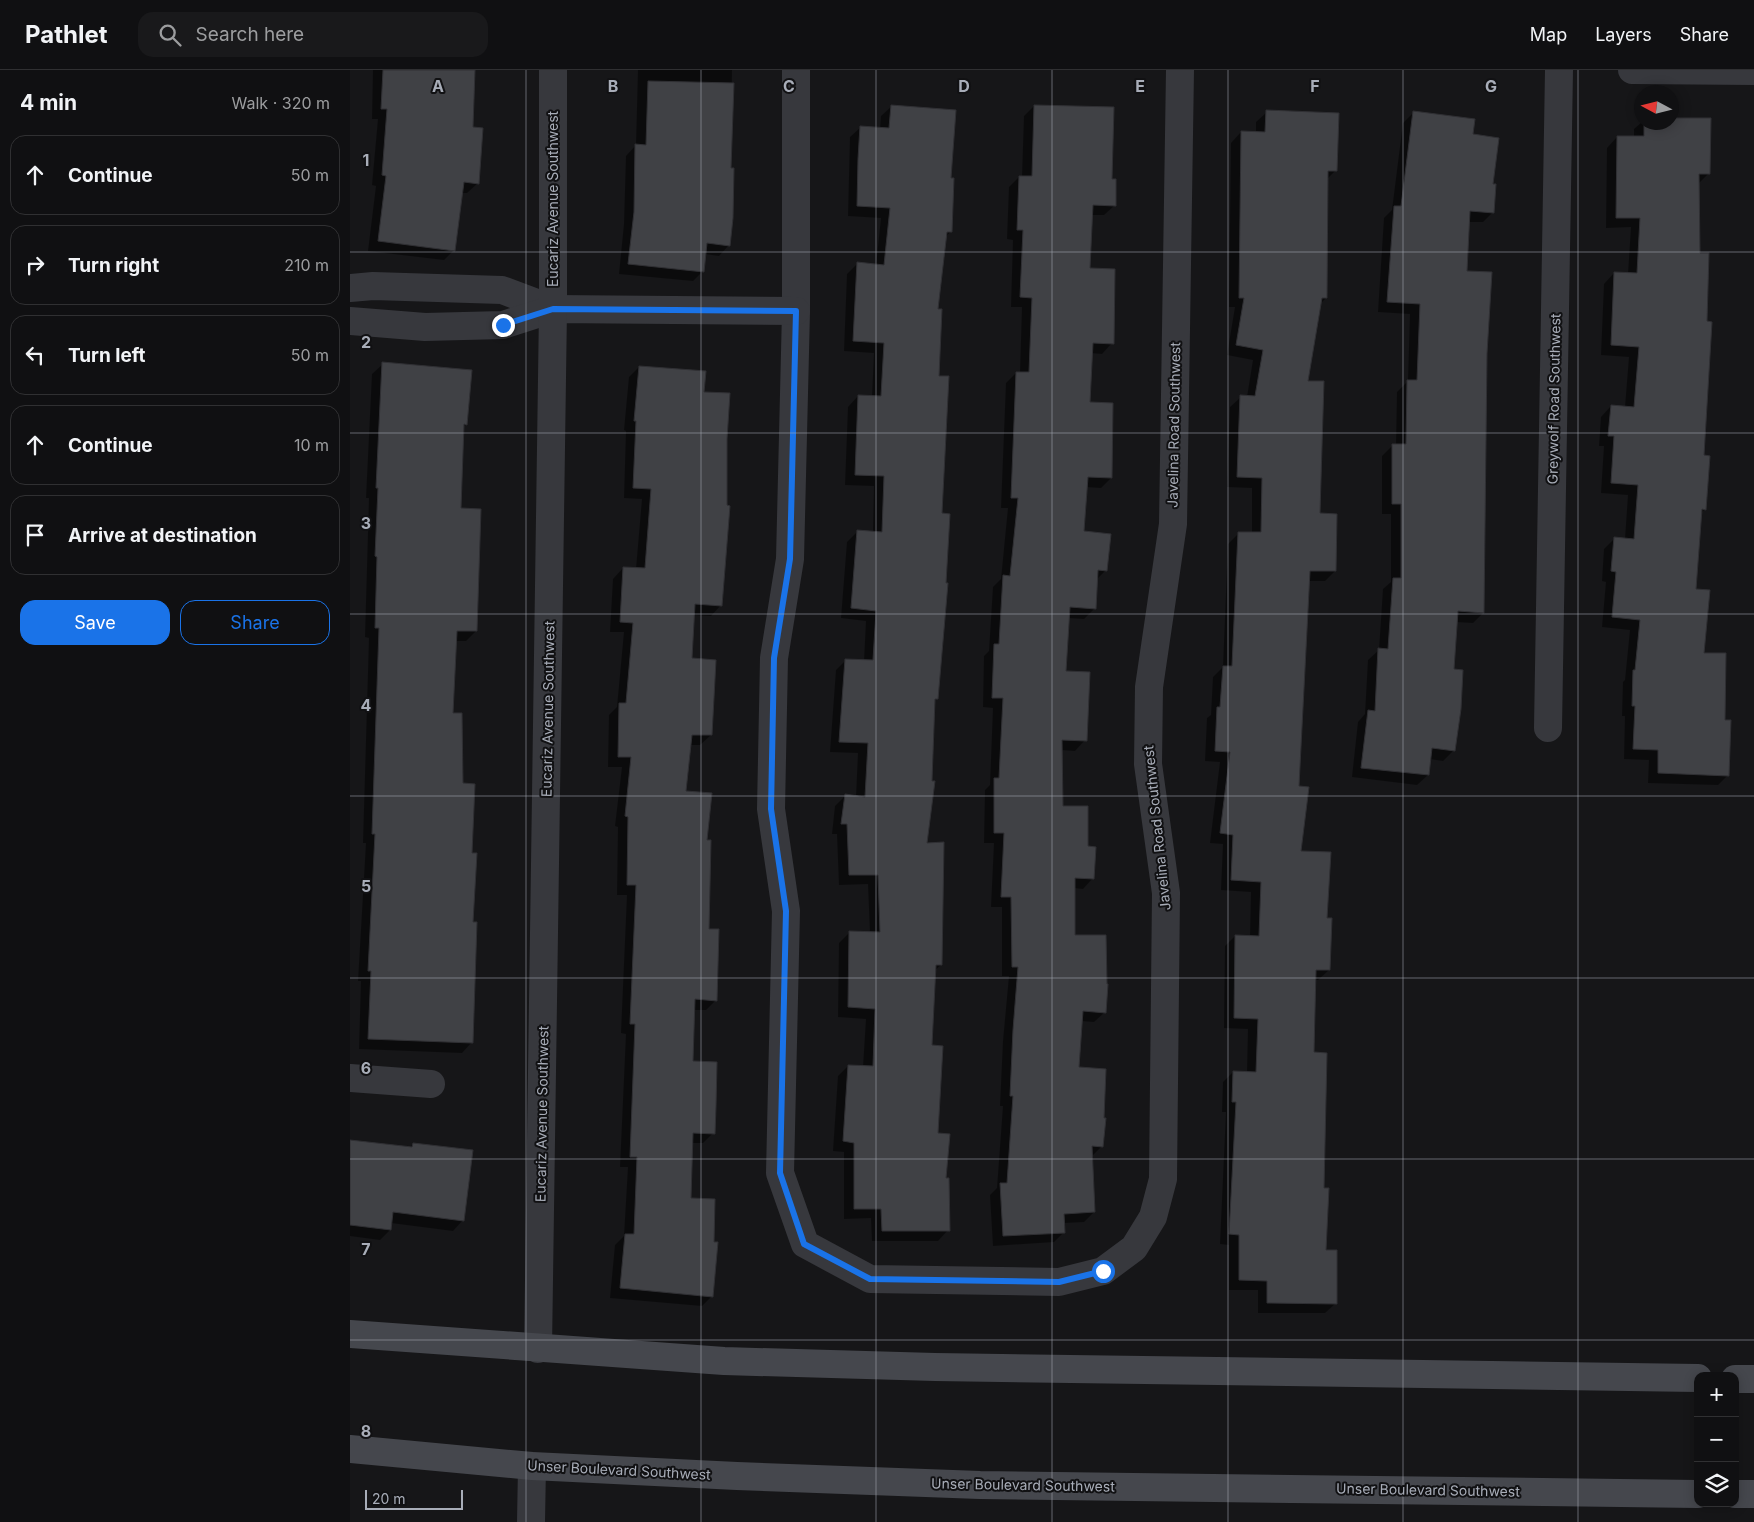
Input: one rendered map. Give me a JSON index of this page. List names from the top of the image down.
{
  "streets": {
    "main road": ["Unser Boulevard Southwest"],
    "street": ["Eucariz Avenue Southwest", "Greywolf Road Southwest", "Javelina Road Southwest"]
  },
  "scale_bar": "20 m",
  "north": "left",
  "page": {
    "header": "Pathlet",
    "search": "Search here",
    "nav": ["Map", "Layers", "Share"],
    "heading": ["4 min", "Walk · 320 m"],
    "list": [
      ["Continue", "50 m"],
      ["Turn right", "210 m"],
      ["Turn left", "50 m"],
      ["Continue", "10 m"],
      "Arrive at destination"
    ],
    "buttons": ["Save", "Share"],
    "map_buttons": ["+", "−"],
    "scale": "20 m"
  },
  "grid": {
    "columns": [
      "A",
      "B",
      "C",
      "D",
      "E",
      "F",
      "G"
    ],
    "rows": [
      "1",
      "2",
      "3",
      "4",
      "5",
      "6",
      "7",
      "8"
    ]
  }
}
